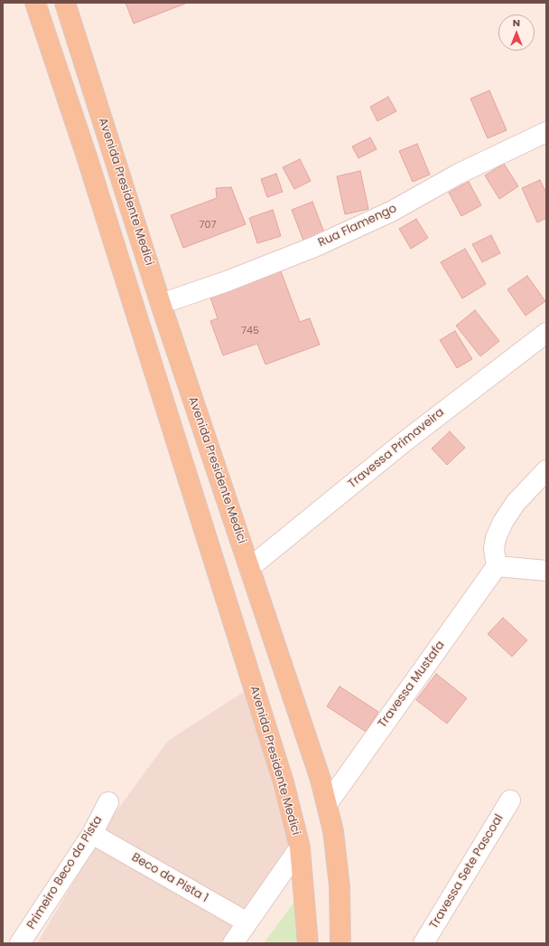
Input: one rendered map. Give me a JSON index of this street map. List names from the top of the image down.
{
  "streets": {
    "main road": ["Avenida Presidente Medici"],
    "street": [
      "Rua Flamengo",
      "Travessa Primaveira",
      "Travessa Mustafa",
      "Travessa Sete Pascoal",
      "Primeiro Beco da Pista",
      "Beco da Pista 1"
    ]
  },
  "crossings": [
    ["Avenida Presidente Medici", "Rua Flamengo"],
    ["Avenida Presidente Medici", "Travessa Primaveira"],
    ["Avenida Presidente Medici", "Travessa Mustafa"],
    ["Primeiro Beco da Pista", "Beco da Pista 1"]
  ],
  "house_numbers": ["707", "745"],
  "north": "top"
}
